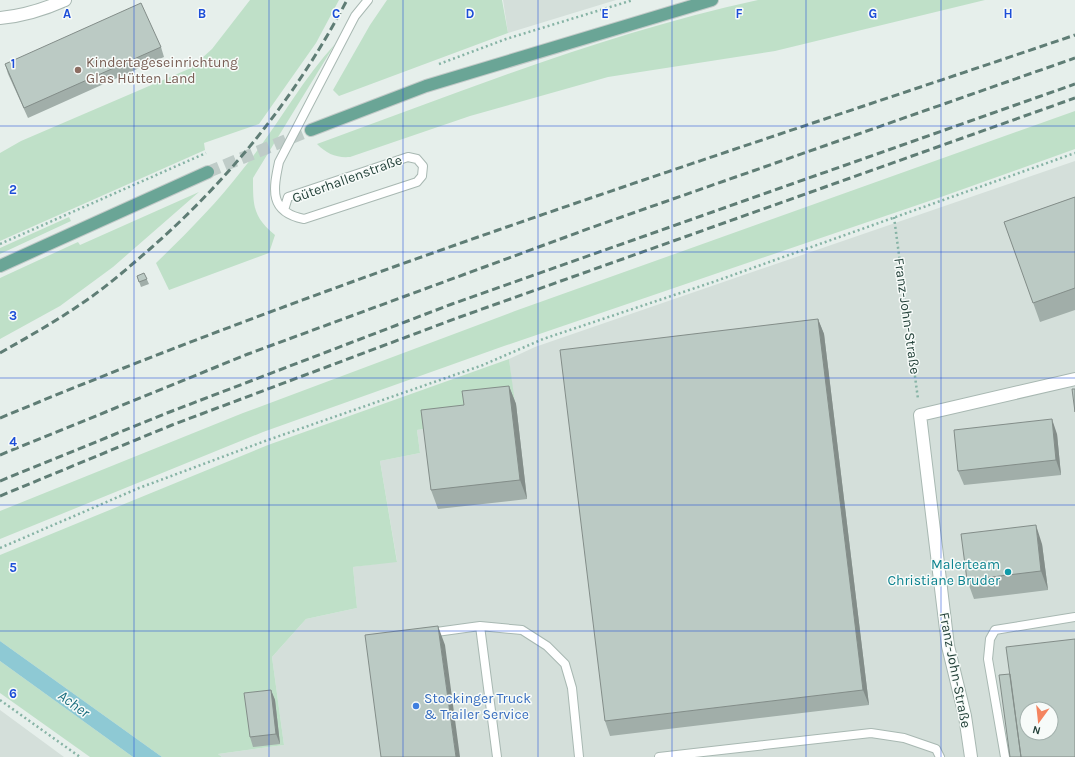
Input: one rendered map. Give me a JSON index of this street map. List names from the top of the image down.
{
  "streets": {
    "street": ["Franz-John-Straße"],
    "lane": ["Güterhallenstraße"]
  },
  "water": ["Acher"],
  "places": ["Kindertageseinrichtung Glas Hütten Land", "Malerteam Christiane Bruder", "Stockinger Truck & Trailer Service"],
  "north": "bottom",
  "grid": {
    "columns": [
      "A",
      "B",
      "C",
      "D",
      "E",
      "F",
      "G",
      "H"
    ],
    "rows": [
      "1",
      "2",
      "3",
      "4",
      "5",
      "6"
    ]
  }
}
